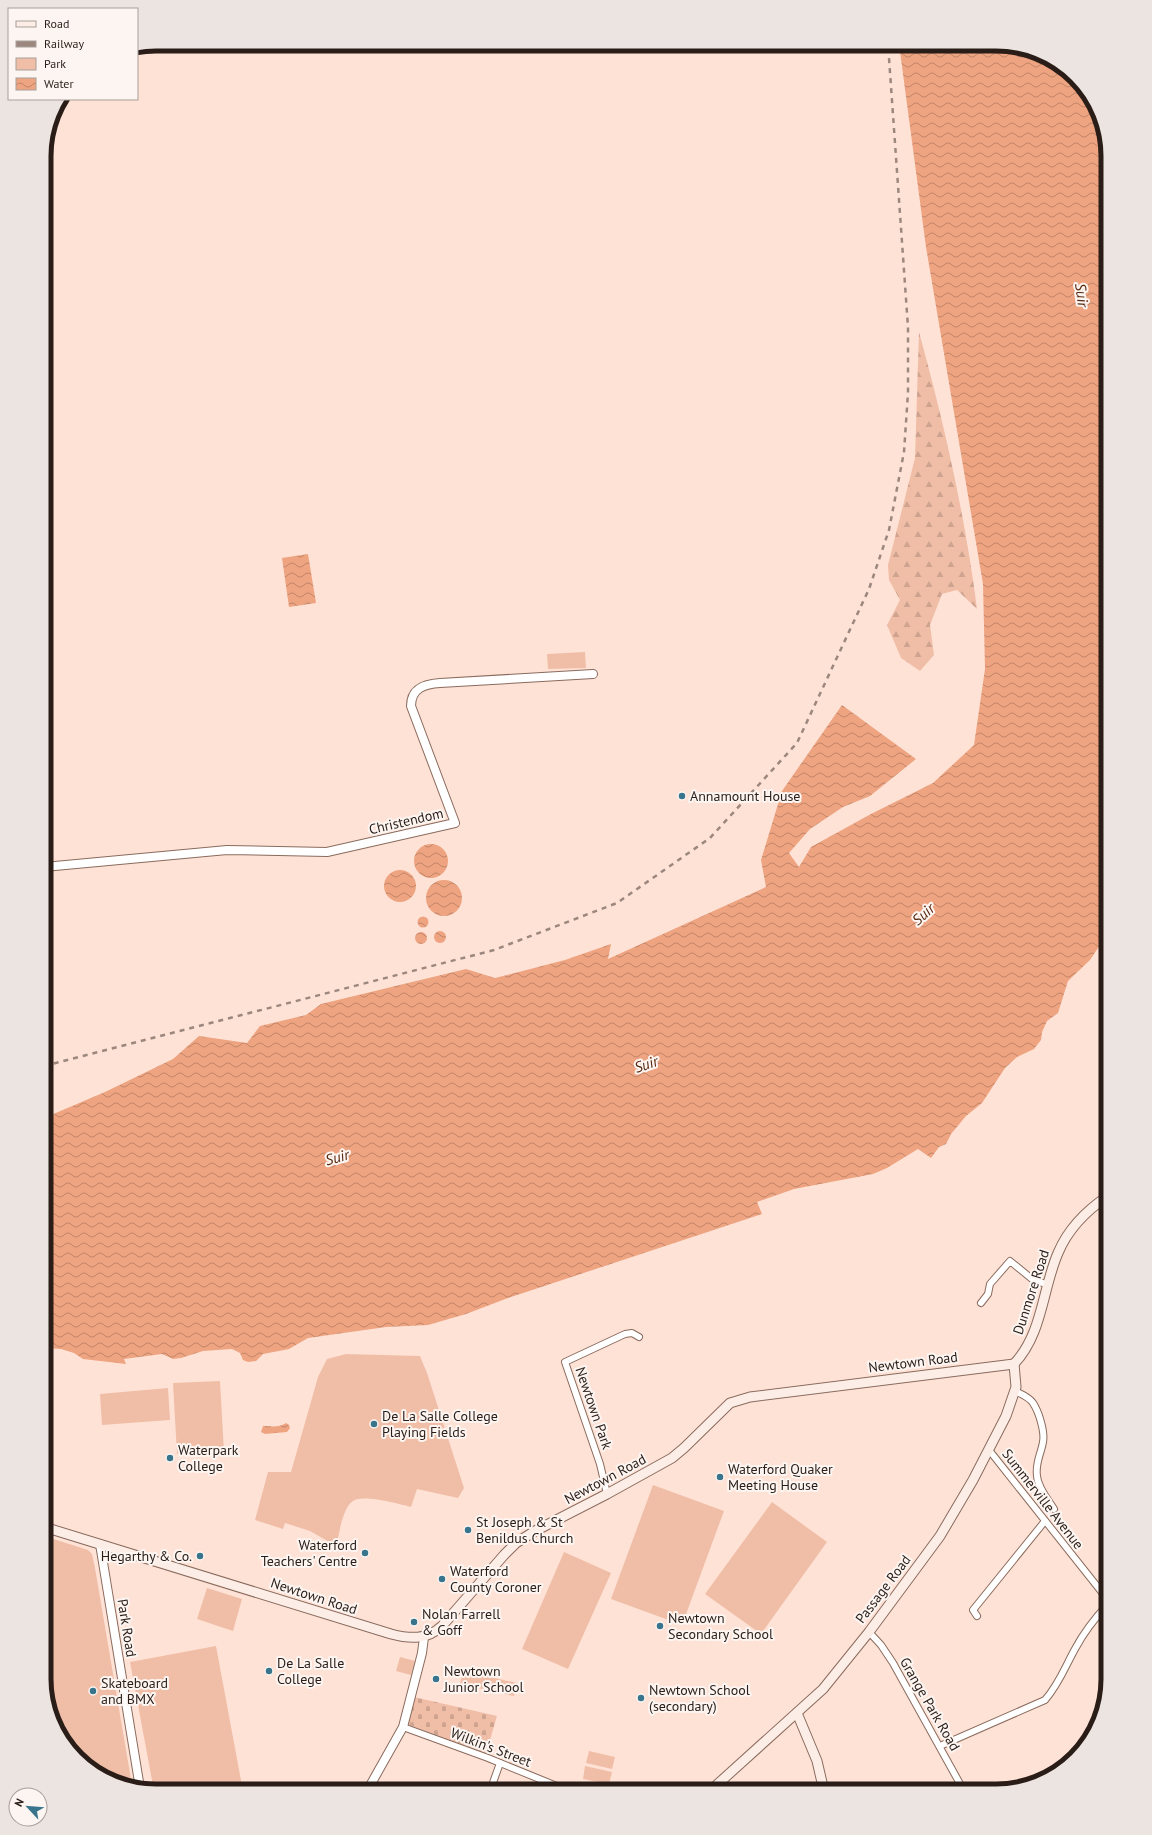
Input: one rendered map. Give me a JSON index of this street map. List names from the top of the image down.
{
  "streets": {
    "main road": ["Dunmore Road", "Newtown Road", "Passage Road"],
    "street": [
      "Christendom",
      "Newtown Park",
      "Summerville Avenue",
      "Park Road",
      "Grange Park Road",
      "Wilkin's Street"
    ]
  },
  "crossings": [
    ["Dunmore Road", "Newtown Road"],
    ["Dunmore Road", "Passage Road"],
    ["Newtown Road", "Newtown Park"],
    ["Newtown Road", "Passage Road"],
    ["Newtown Road", "Park Road"],
    ["Summerville Avenue", "Passage Road"],
    ["Passage Road", "Grange Park Road"]
  ],
  "water": ["Suir"],
  "places": [
    "Annamount House",
    "De La Salle College Playing Fields",
    "Waterpark College",
    "Waterford Quaker Meeting House",
    "St Joseph & St Benildus Church",
    "Waterford Teachers' Centre",
    "Hegarthy & Co.",
    "Waterford County Coroner",
    "Nolan Farrell & Goff",
    "Newtown Secondary School",
    "De La Salle College",
    "Newtown Junior School",
    "Skateboard and BMX",
    "Newtown School (secondary)"
  ],
  "legend": [
    "Road",
    "Railway",
    "Park",
    "Water"
  ],
  "north": "top left"
}
